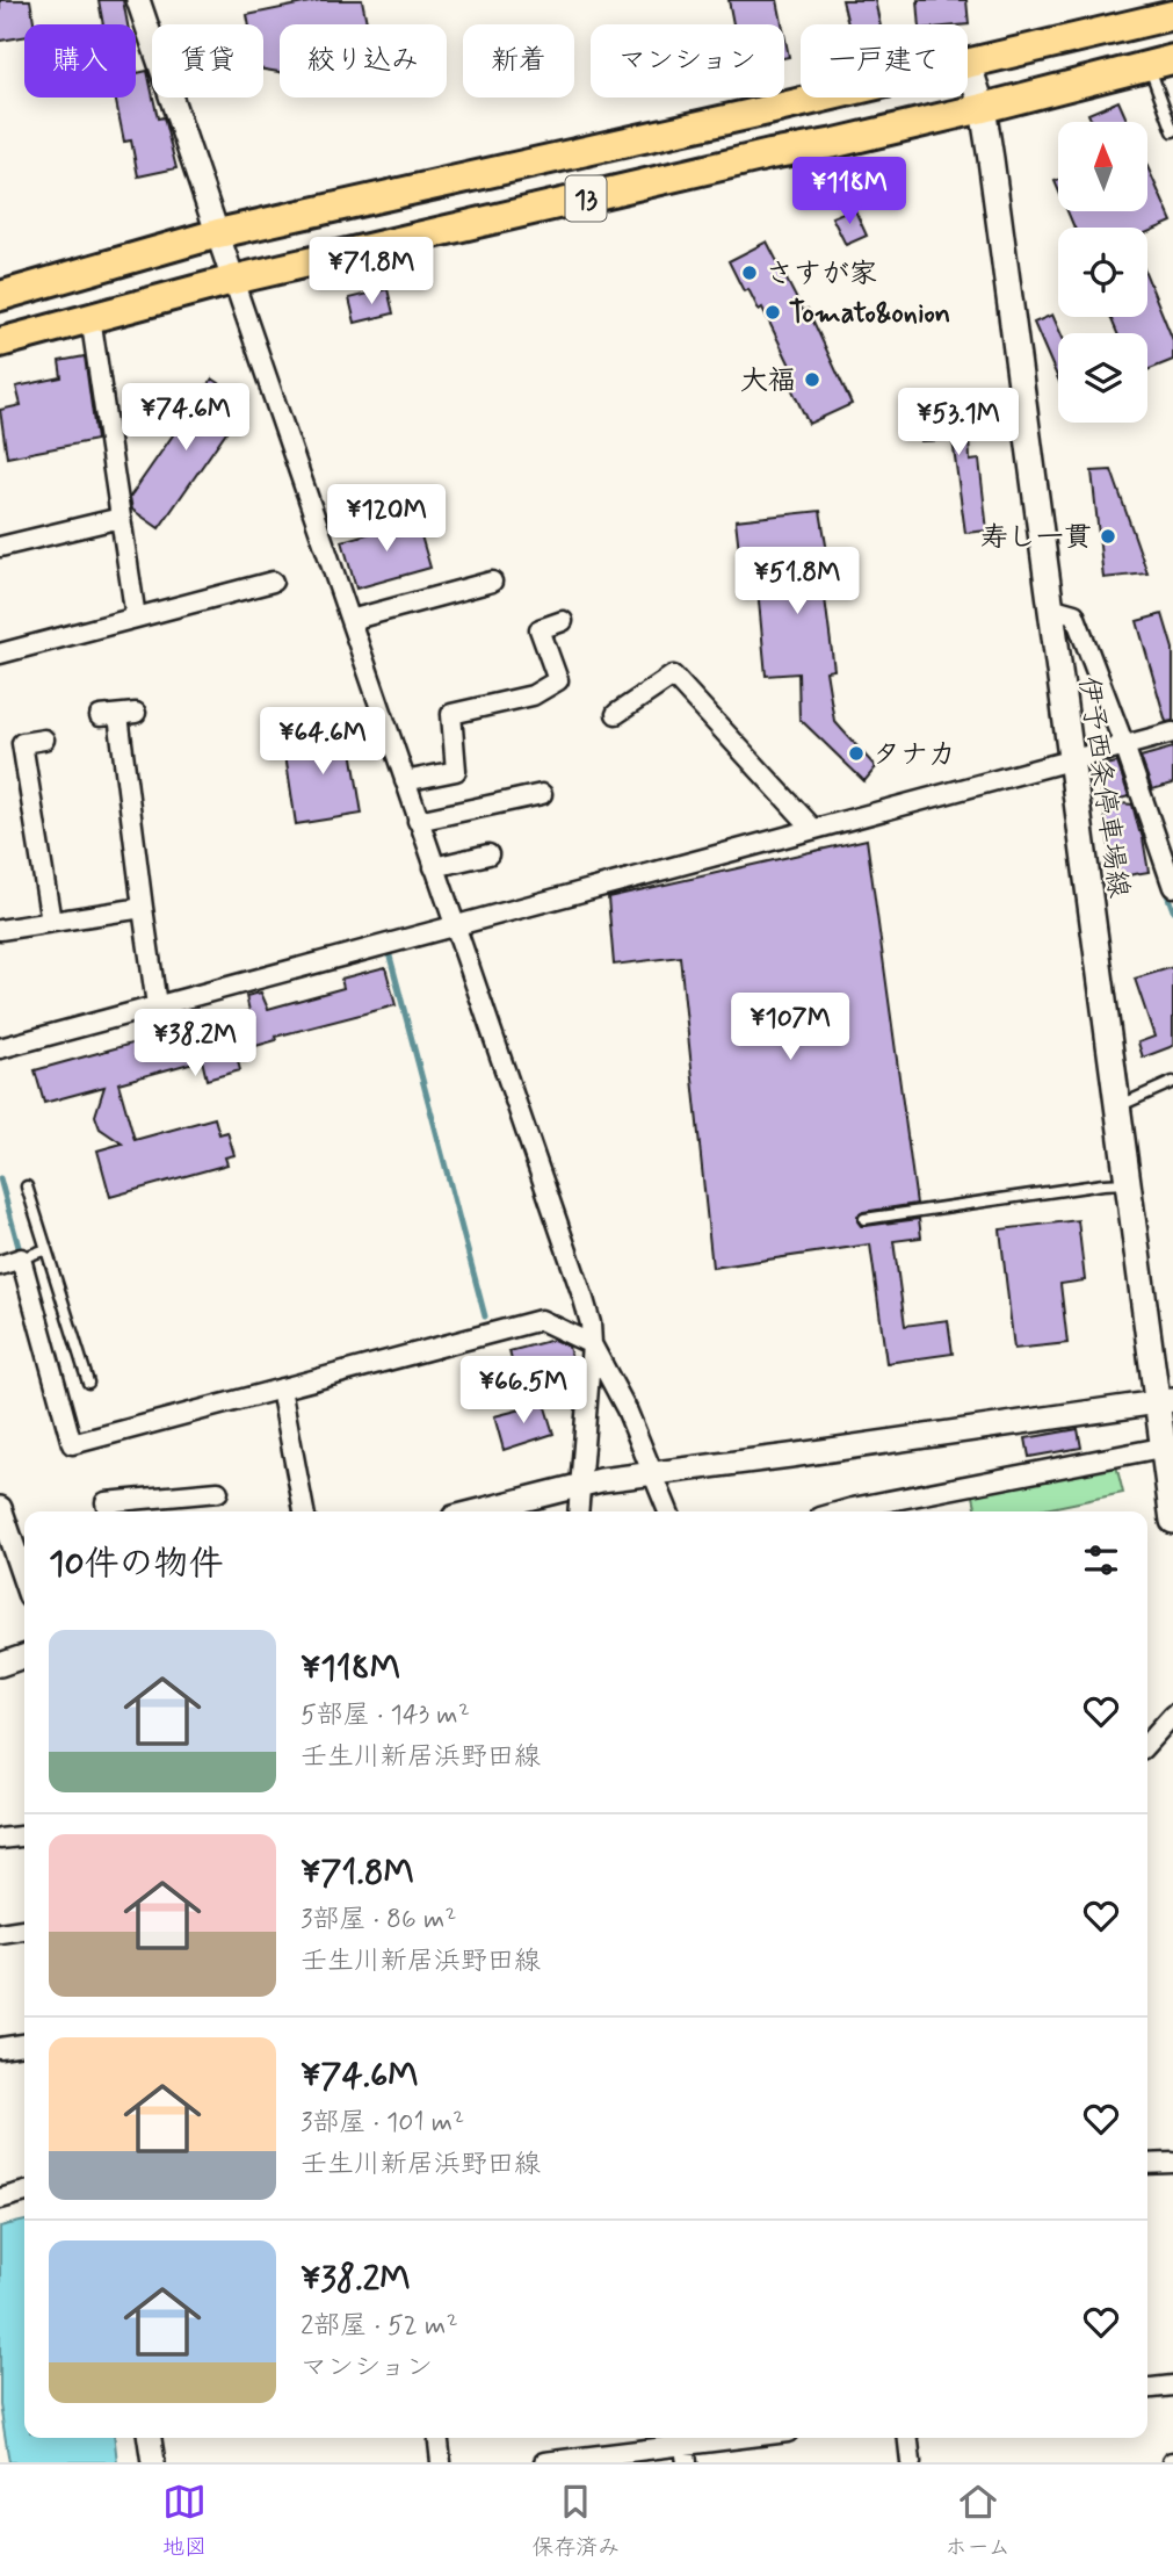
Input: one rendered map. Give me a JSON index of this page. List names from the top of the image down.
{
  "streets": {
    "main road": ["13", "伊予西条停車場線"]
  },
  "crossings": [
    ["13", "伊予西条停車場線"]
  ],
  "places": [
    "さすが家",
    "Tomato&onion",
    "大福",
    "寿し一貫",
    "タナカ"
  ],
  "north": "top",
  "page": {
    "chip": [
      "購入",
      "賃貸",
      "絞り込み",
      "新着",
      "マンション",
      "一戸建て"
    ],
    "price": [
      "¥118M",
      "¥71.8M",
      "¥74.6M",
      "¥53.1M",
      "¥120M",
      "¥51.8M",
      "¥64.6M",
      "¥107M",
      "¥38.2M",
      "¥66.5M"
    ],
    "heading": "10件の物件",
    "list": [
      {
        "name": "¥118M",
        "note": "5部屋 · 143 m² · 壬生川新居浜野田線"
      },
      {
        "name": "¥71.8M",
        "note": "3部屋 · 86 m² · 壬生川新居浜野田線"
      },
      {
        "name": "¥74.6M",
        "note": "3部屋 · 101 m² · 壬生川新居浜野田線"
      },
      {
        "name": "¥38.2M",
        "note": "2部屋 · 52 m² · マンション"
      }
    ],
    "tabs": ["地図", "保存済み", "ホーム"]
  }
}
